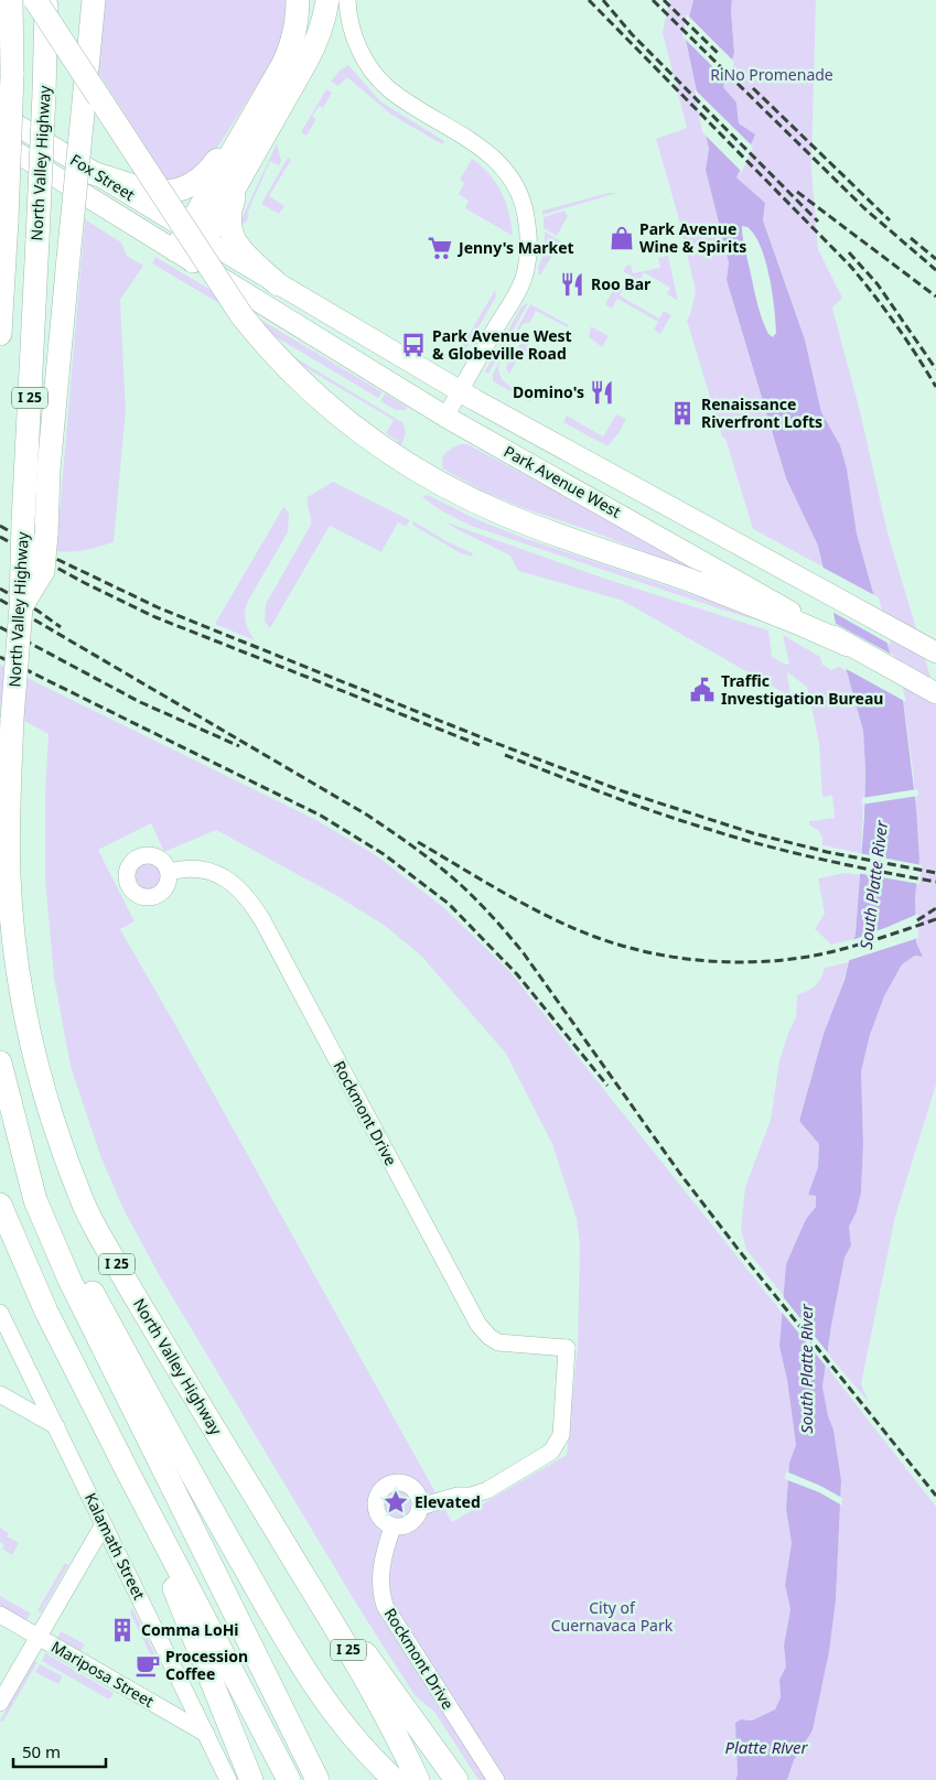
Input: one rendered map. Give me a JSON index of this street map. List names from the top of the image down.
{
  "streets": {
    "highway": ["North Valley Highway", "I 25"],
    "main road": ["Fox Street", "Park Avenue West"],
    "street": ["Rockmont Drive", "Kalamath Street", "Mariposa Street"]
  },
  "crossings": [
    ["Fox Street", "Park Avenue West"],
    ["Kalamath Street", "Mariposa Street"]
  ],
  "water": ["South Platte River", "Platte River"],
  "parks": ["RiNo Promenade", "City of Cuernavaca Park"],
  "places": {
    "shop": ["Park Avenue Wine & Spirits"],
    "supermarket": ["Jenny's Market"],
    "restaurant": ["Roo Bar", "Domino's"],
    "bus stop": ["Park Avenue West & Globeville Road"],
    "building": ["Renaissance Riverfront Lofts", "Comma LoHi"],
    "public building": ["Traffic Investigation Bureau"],
    "place": ["Elevated"],
    "cafe": ["Procession Coffee"]
  },
  "scale_bar": "50 m"
}
